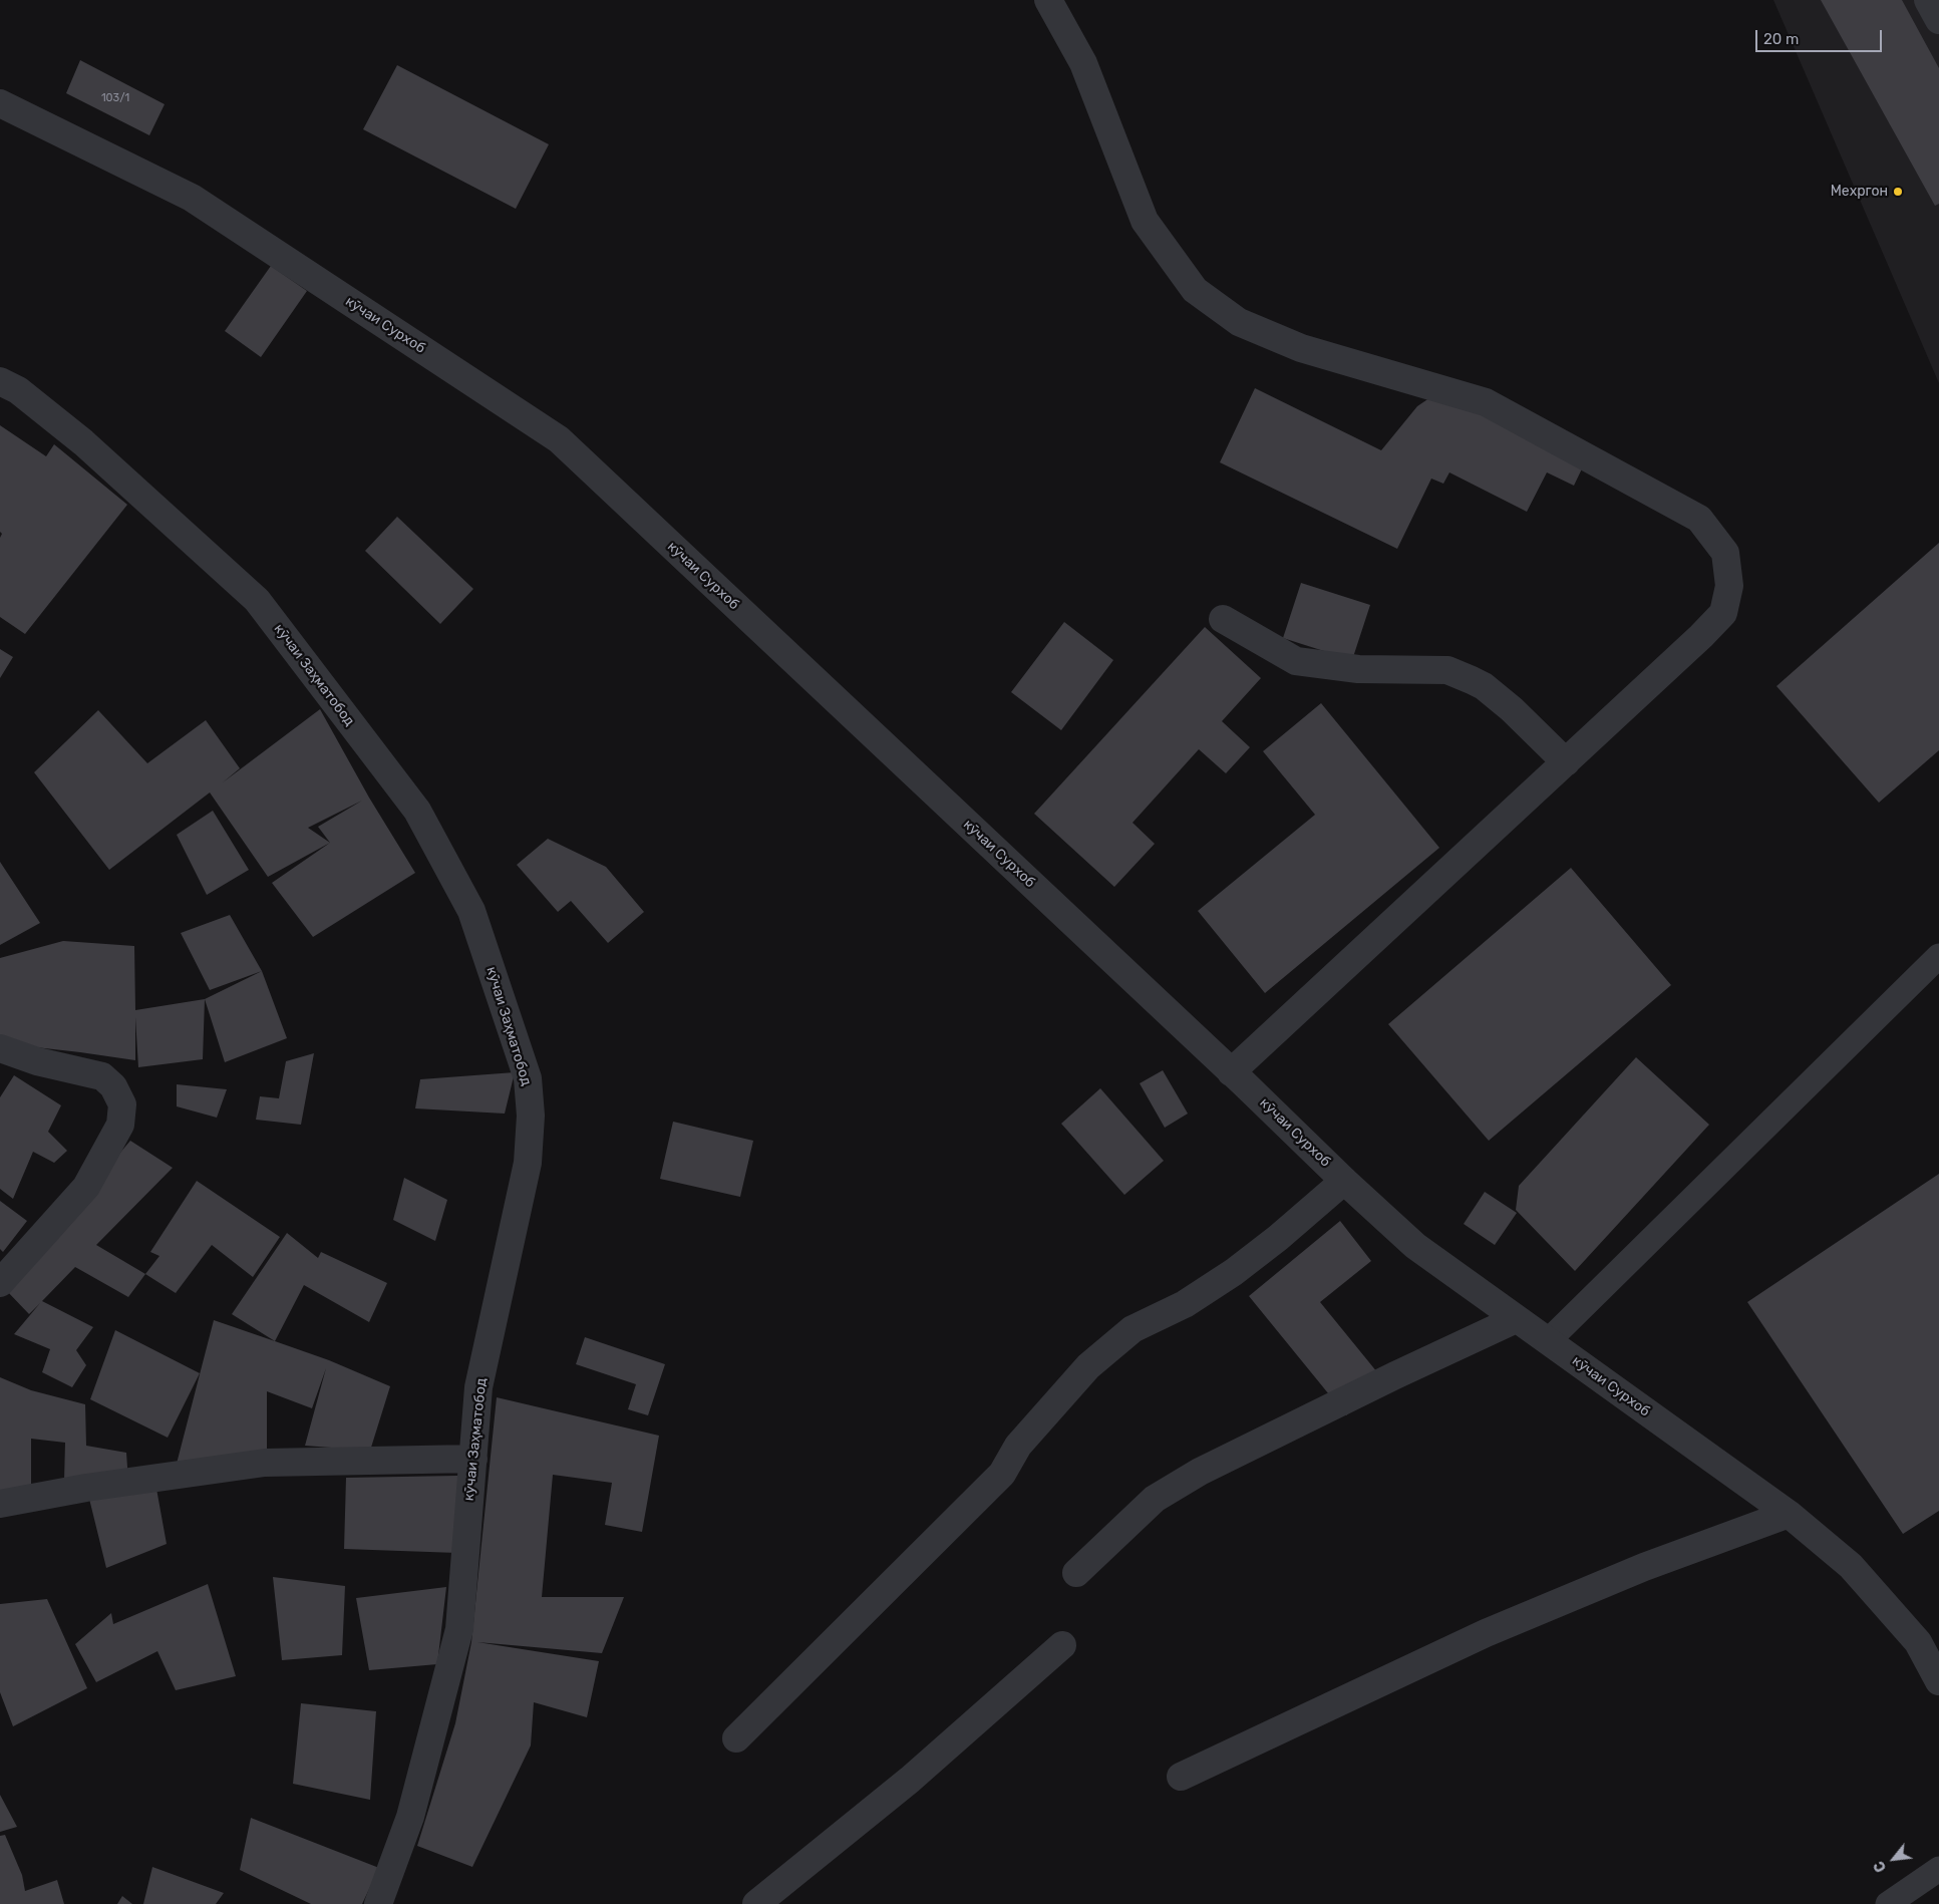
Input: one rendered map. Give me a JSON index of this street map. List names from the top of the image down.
{
  "streets": {
    "street": ["кӯчаи Сурхоб", "кӯчаи Заҳматобод"]
  },
  "places": ["Мехргон"],
  "house_numbers": ["103/1"],
  "scale_bar": "20 m",
  "north": "bottom left"
}
